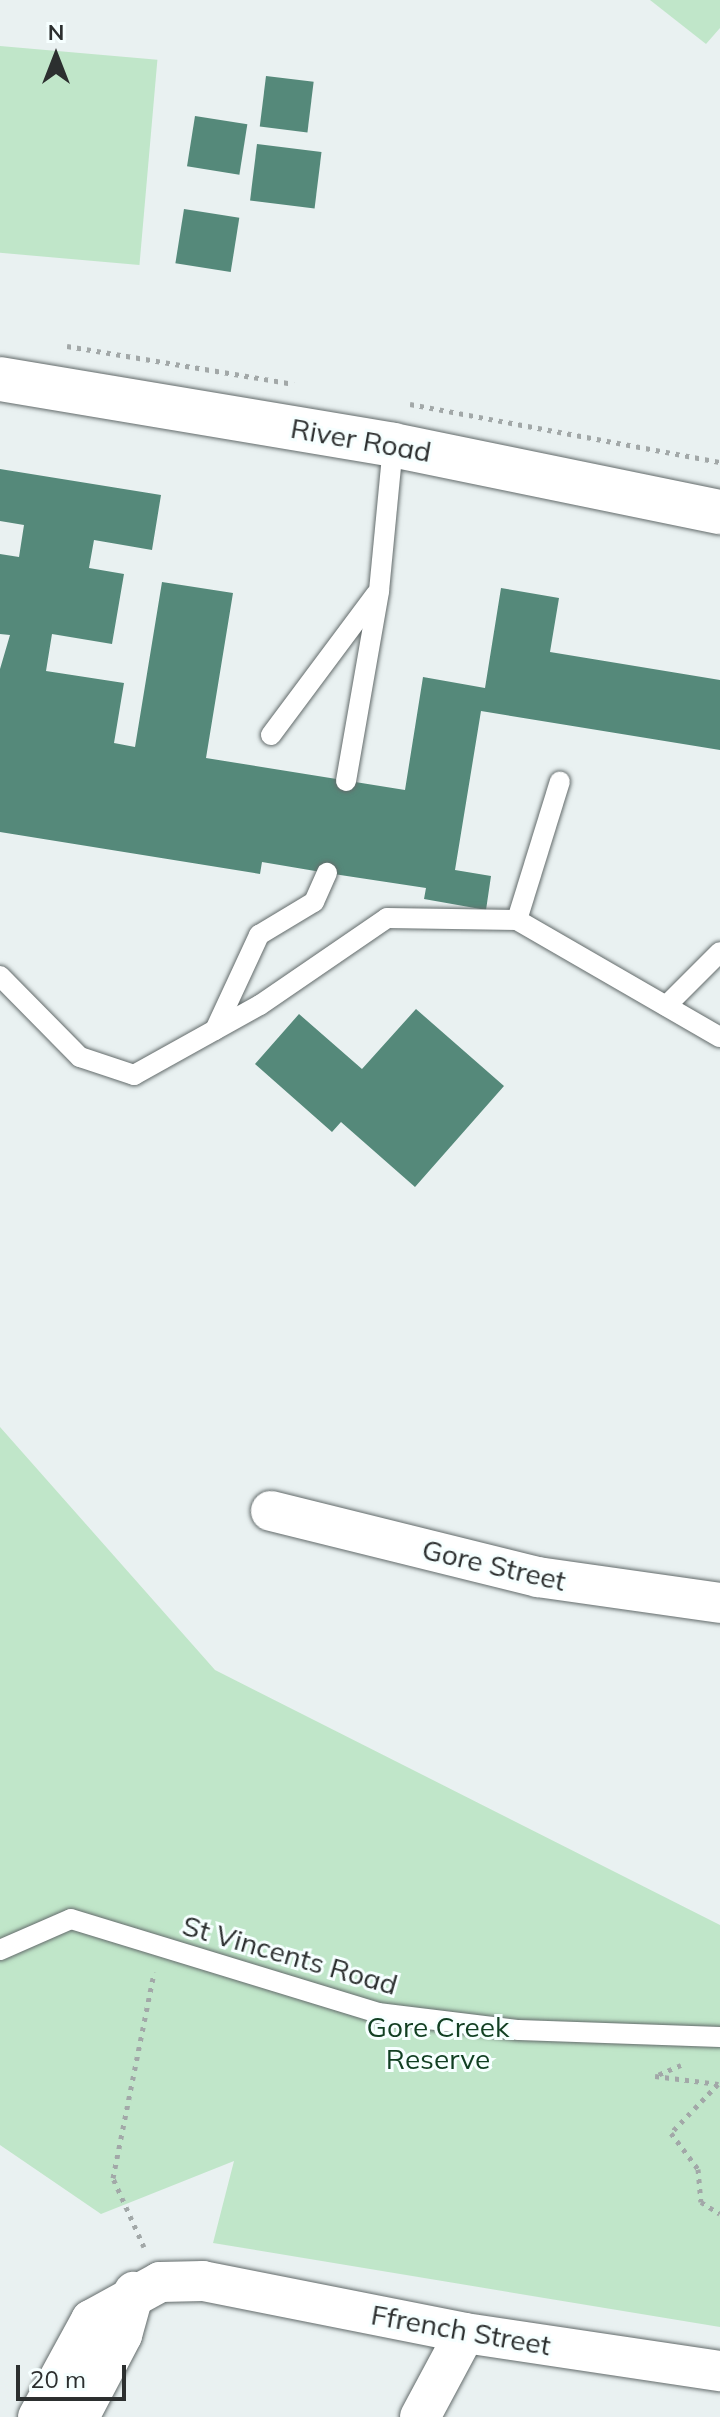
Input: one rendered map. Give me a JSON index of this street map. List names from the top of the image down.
{
  "streets": {
    "main road": ["River Road"],
    "street": ["Gore Street", "Ffrench Street"],
    "lane": ["St Vincents Road"]
  },
  "parks": ["Gore Creek Reserve"],
  "scale_bar": "20 m",
  "north": "top"
}
